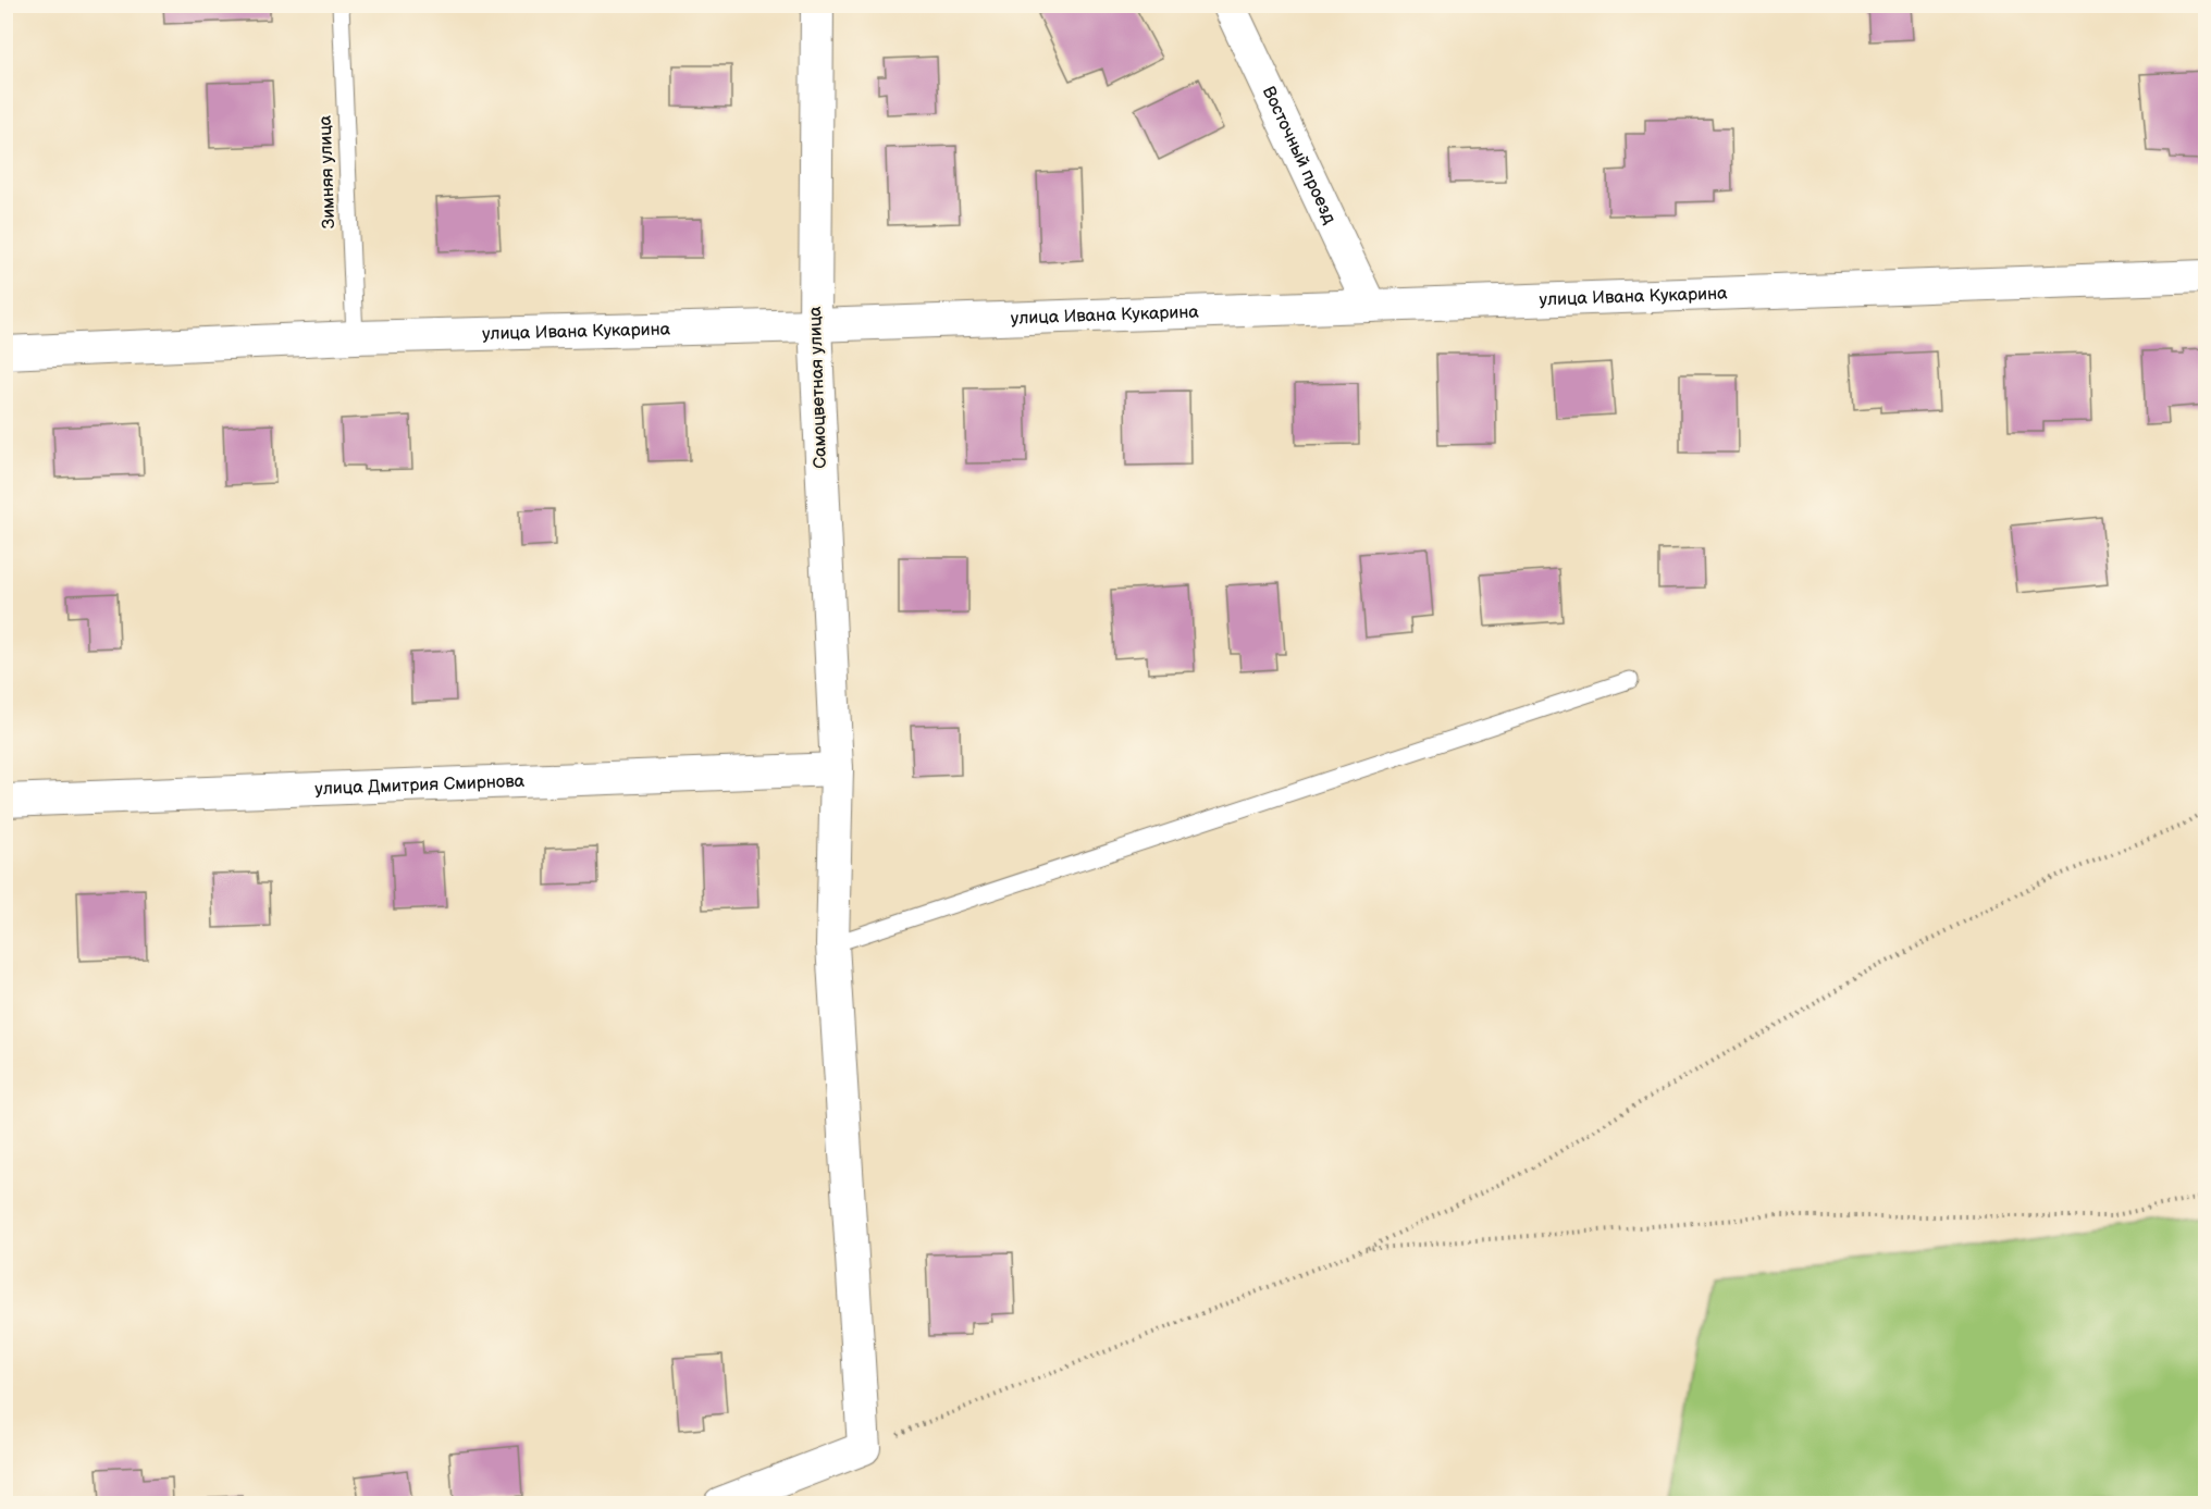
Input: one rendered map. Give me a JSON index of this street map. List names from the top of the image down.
{
  "streets": {
    "street": [
      "Восточный проезд",
      "улица Ивана Кукарина",
      "Самоцветная улица",
      "улица Дмитрия Смирнова"
    ],
    "lane": ["Зимняя улица"]
  },
  "crossings": [
    ["Восточный проезд", "улица Ивана Кукарина"],
    ["Зимняя улица", "улица Ивана Кукарина"],
    ["улица Ивана Кукарина", "Самоцветная улица"],
    ["Самоцветная улица", "улица Дмитрия Смирнова"]
  ]
}
